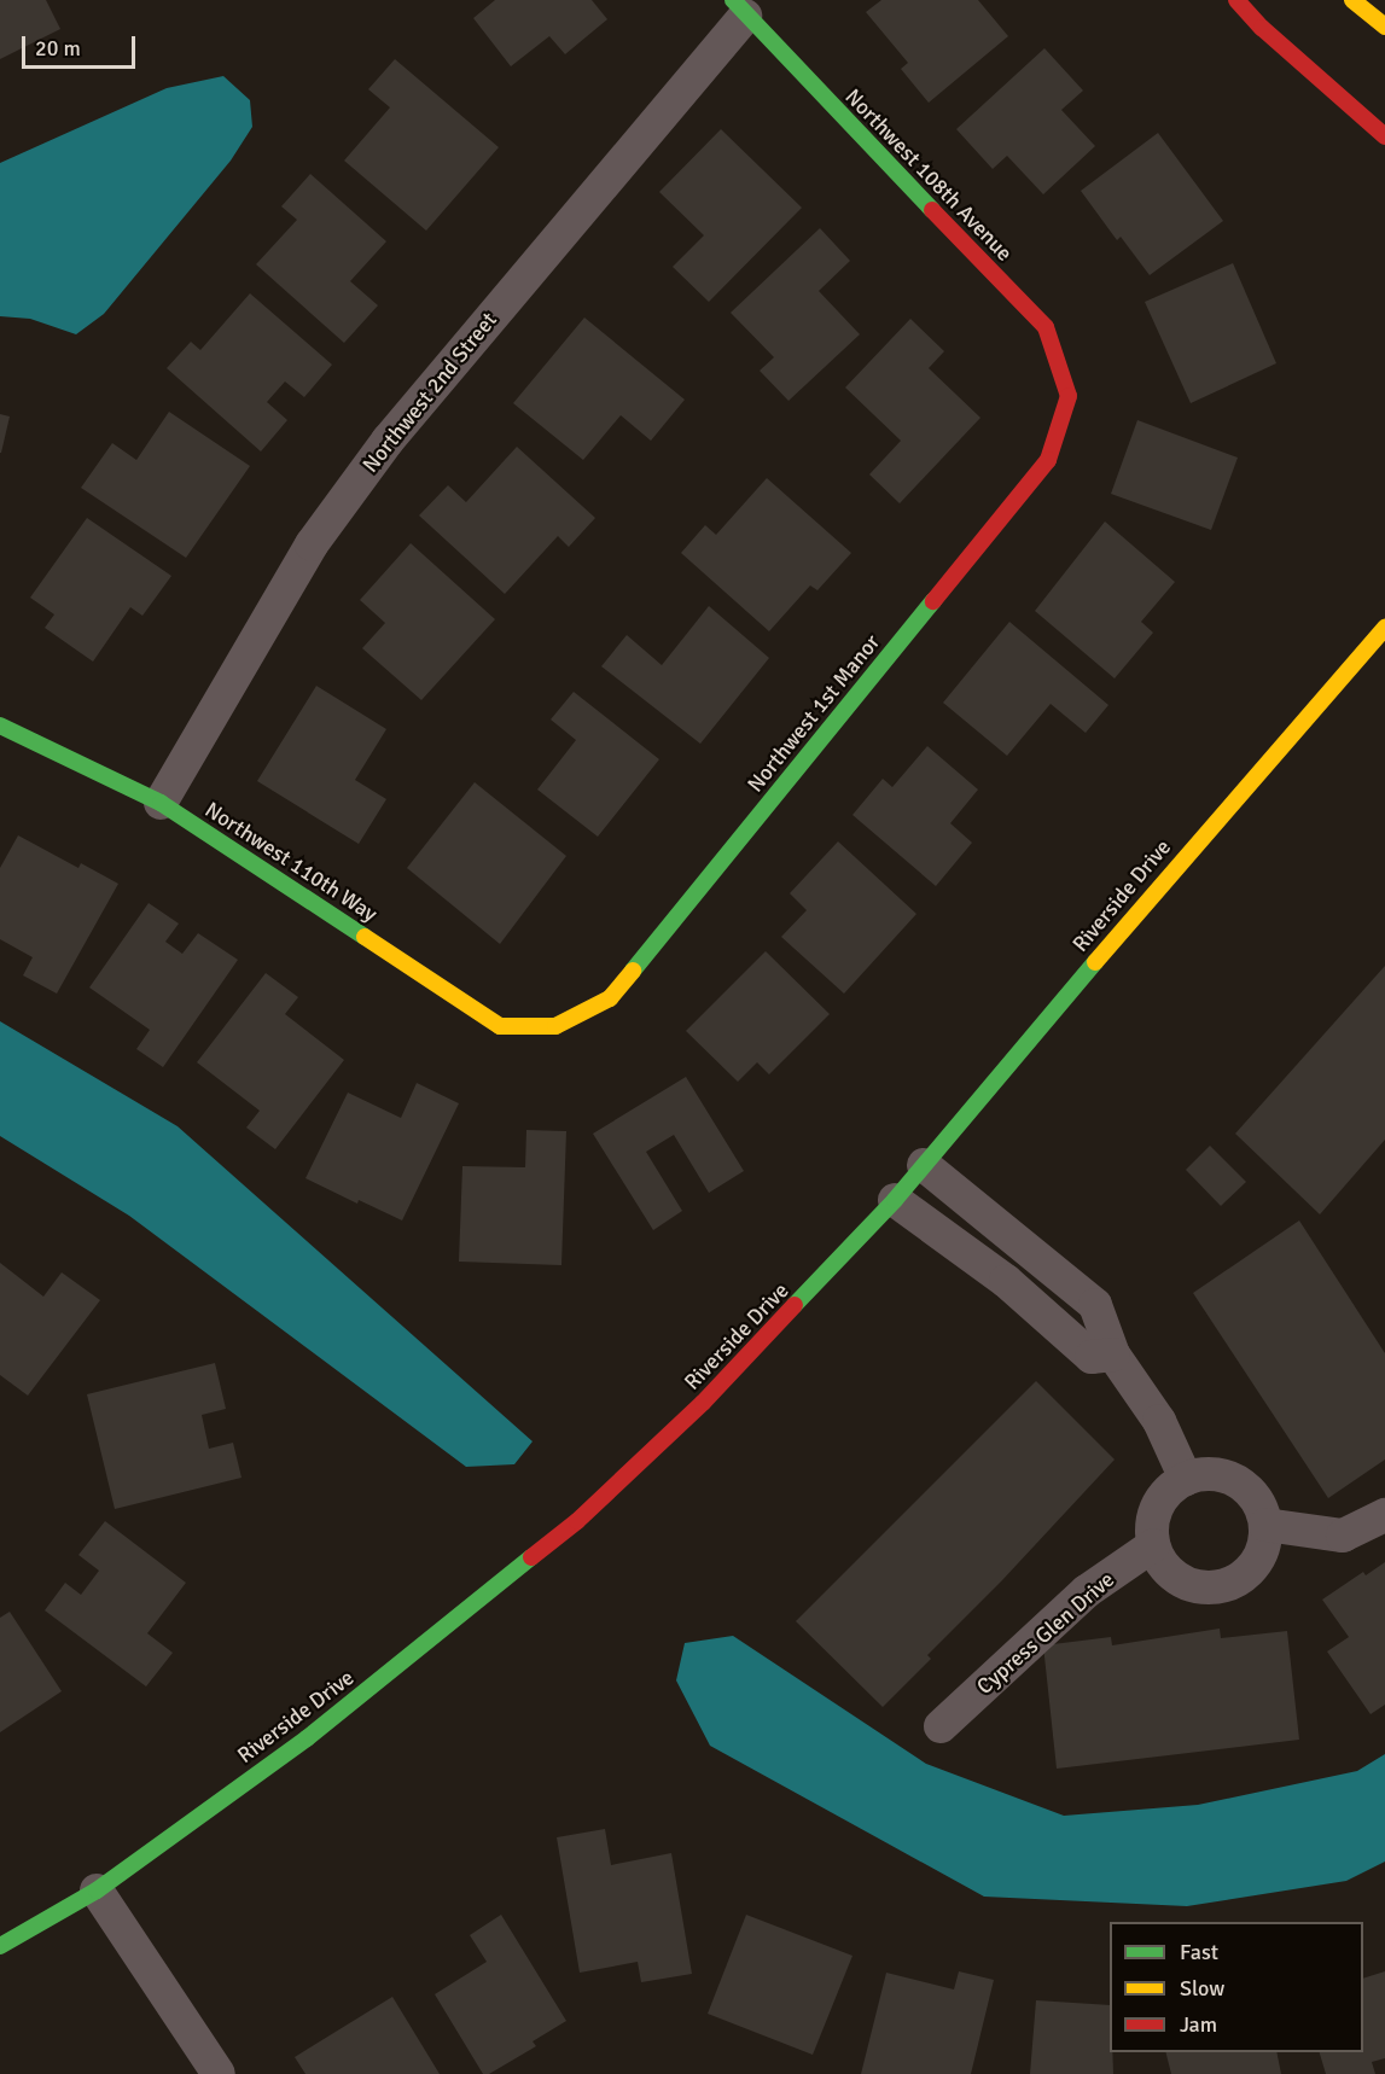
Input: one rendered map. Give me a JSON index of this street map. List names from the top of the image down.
{
  "streets": {
    "street": [
      "Northwest 108th Avenue",
      "Northwest 2nd Street",
      "Northwest 1st Manor",
      "Northwest 110th Way",
      "Riverside Drive",
      "Cypress Glen Drive"
    ]
  },
  "crossings": [
    ["Northwest 108th Avenue", "Northwest 2nd Street"],
    ["Northwest 108th Avenue", "Northwest 1st Manor"],
    ["Northwest 2nd Street", "Northwest 110th Way"],
    ["Northwest 1st Manor", "Northwest 110th Way"]
  ],
  "legend": ["Fast", "Slow", "Jam"],
  "scale_bar": "20 m"
}
